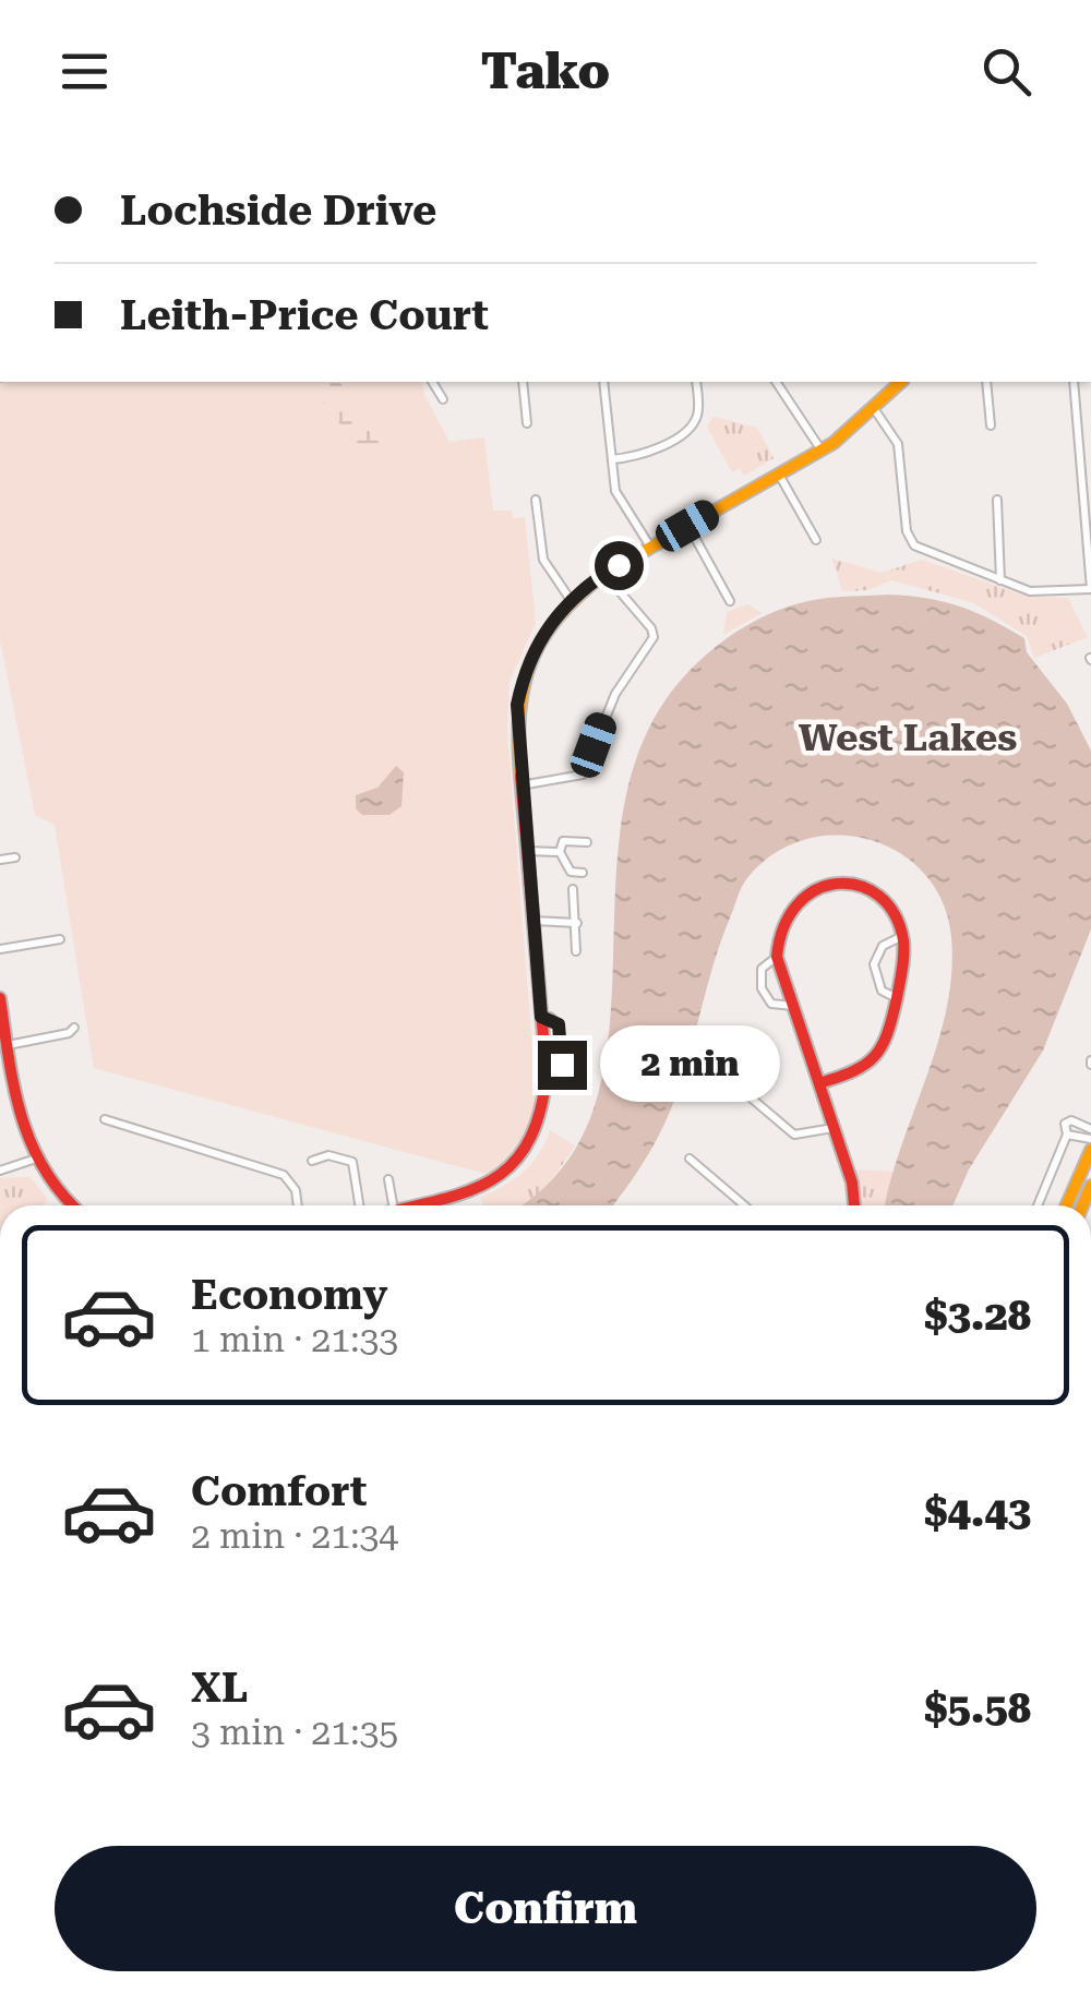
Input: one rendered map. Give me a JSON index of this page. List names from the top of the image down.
{
  "districts": ["West Lakes"],
  "page": {
    "header": "Tako",
    "banner": ["Lochside Drive", "Leith-Price Court"],
    "bubble": "2 min",
    "list": [
      {
        "name": "Economy",
        "note": "1 min · 21:33",
        "value": "$3.28"
      },
      {
        "name": "Comfort",
        "note": "2 min · 21:34",
        "value": "$4.43"
      },
      {
        "name": "XL",
        "note": "3 min · 21:35",
        "value": "$5.58"
      }
    ],
    "buttons": "Confirm"
  }
}
